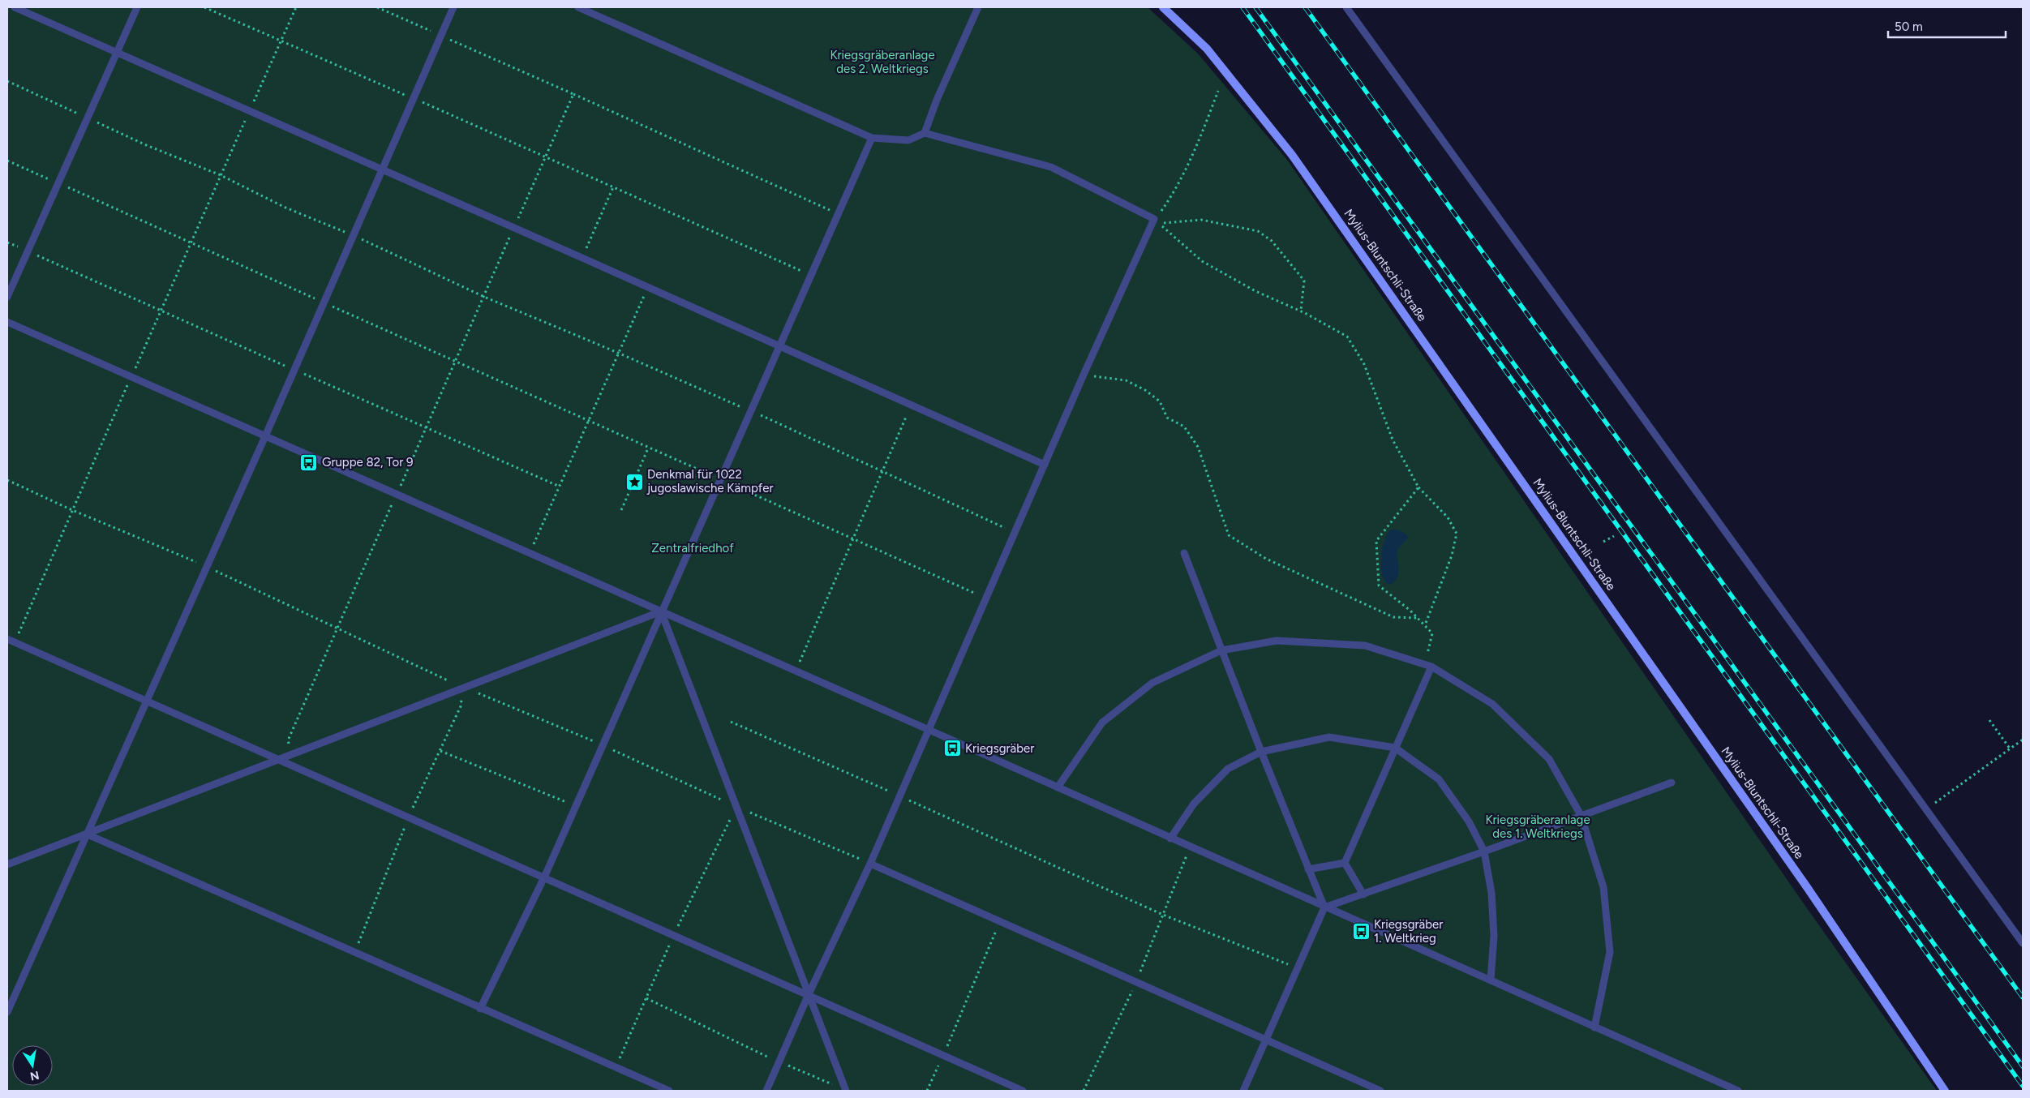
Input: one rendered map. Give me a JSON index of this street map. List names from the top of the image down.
{
  "streets": {
    "street": ["Mylius-Bluntschli-Straße"]
  },
  "parks": ["Kriegsgräberanlage des 2. Weltkriegs", "Zentralfriedhof", "Kriegsgräberanlage des 1. Weltkriegs"],
  "places": {
    "bus stop": ["Gruppe 82, Tor 9", "Kriegsgräber", "Kriegsgräber 1. Weltkrieg"],
    "place": ["Denkmal für 1022 jugoslawische Kämpfer"]
  },
  "scale_bar": "50 m",
  "north": "bottom"
}
